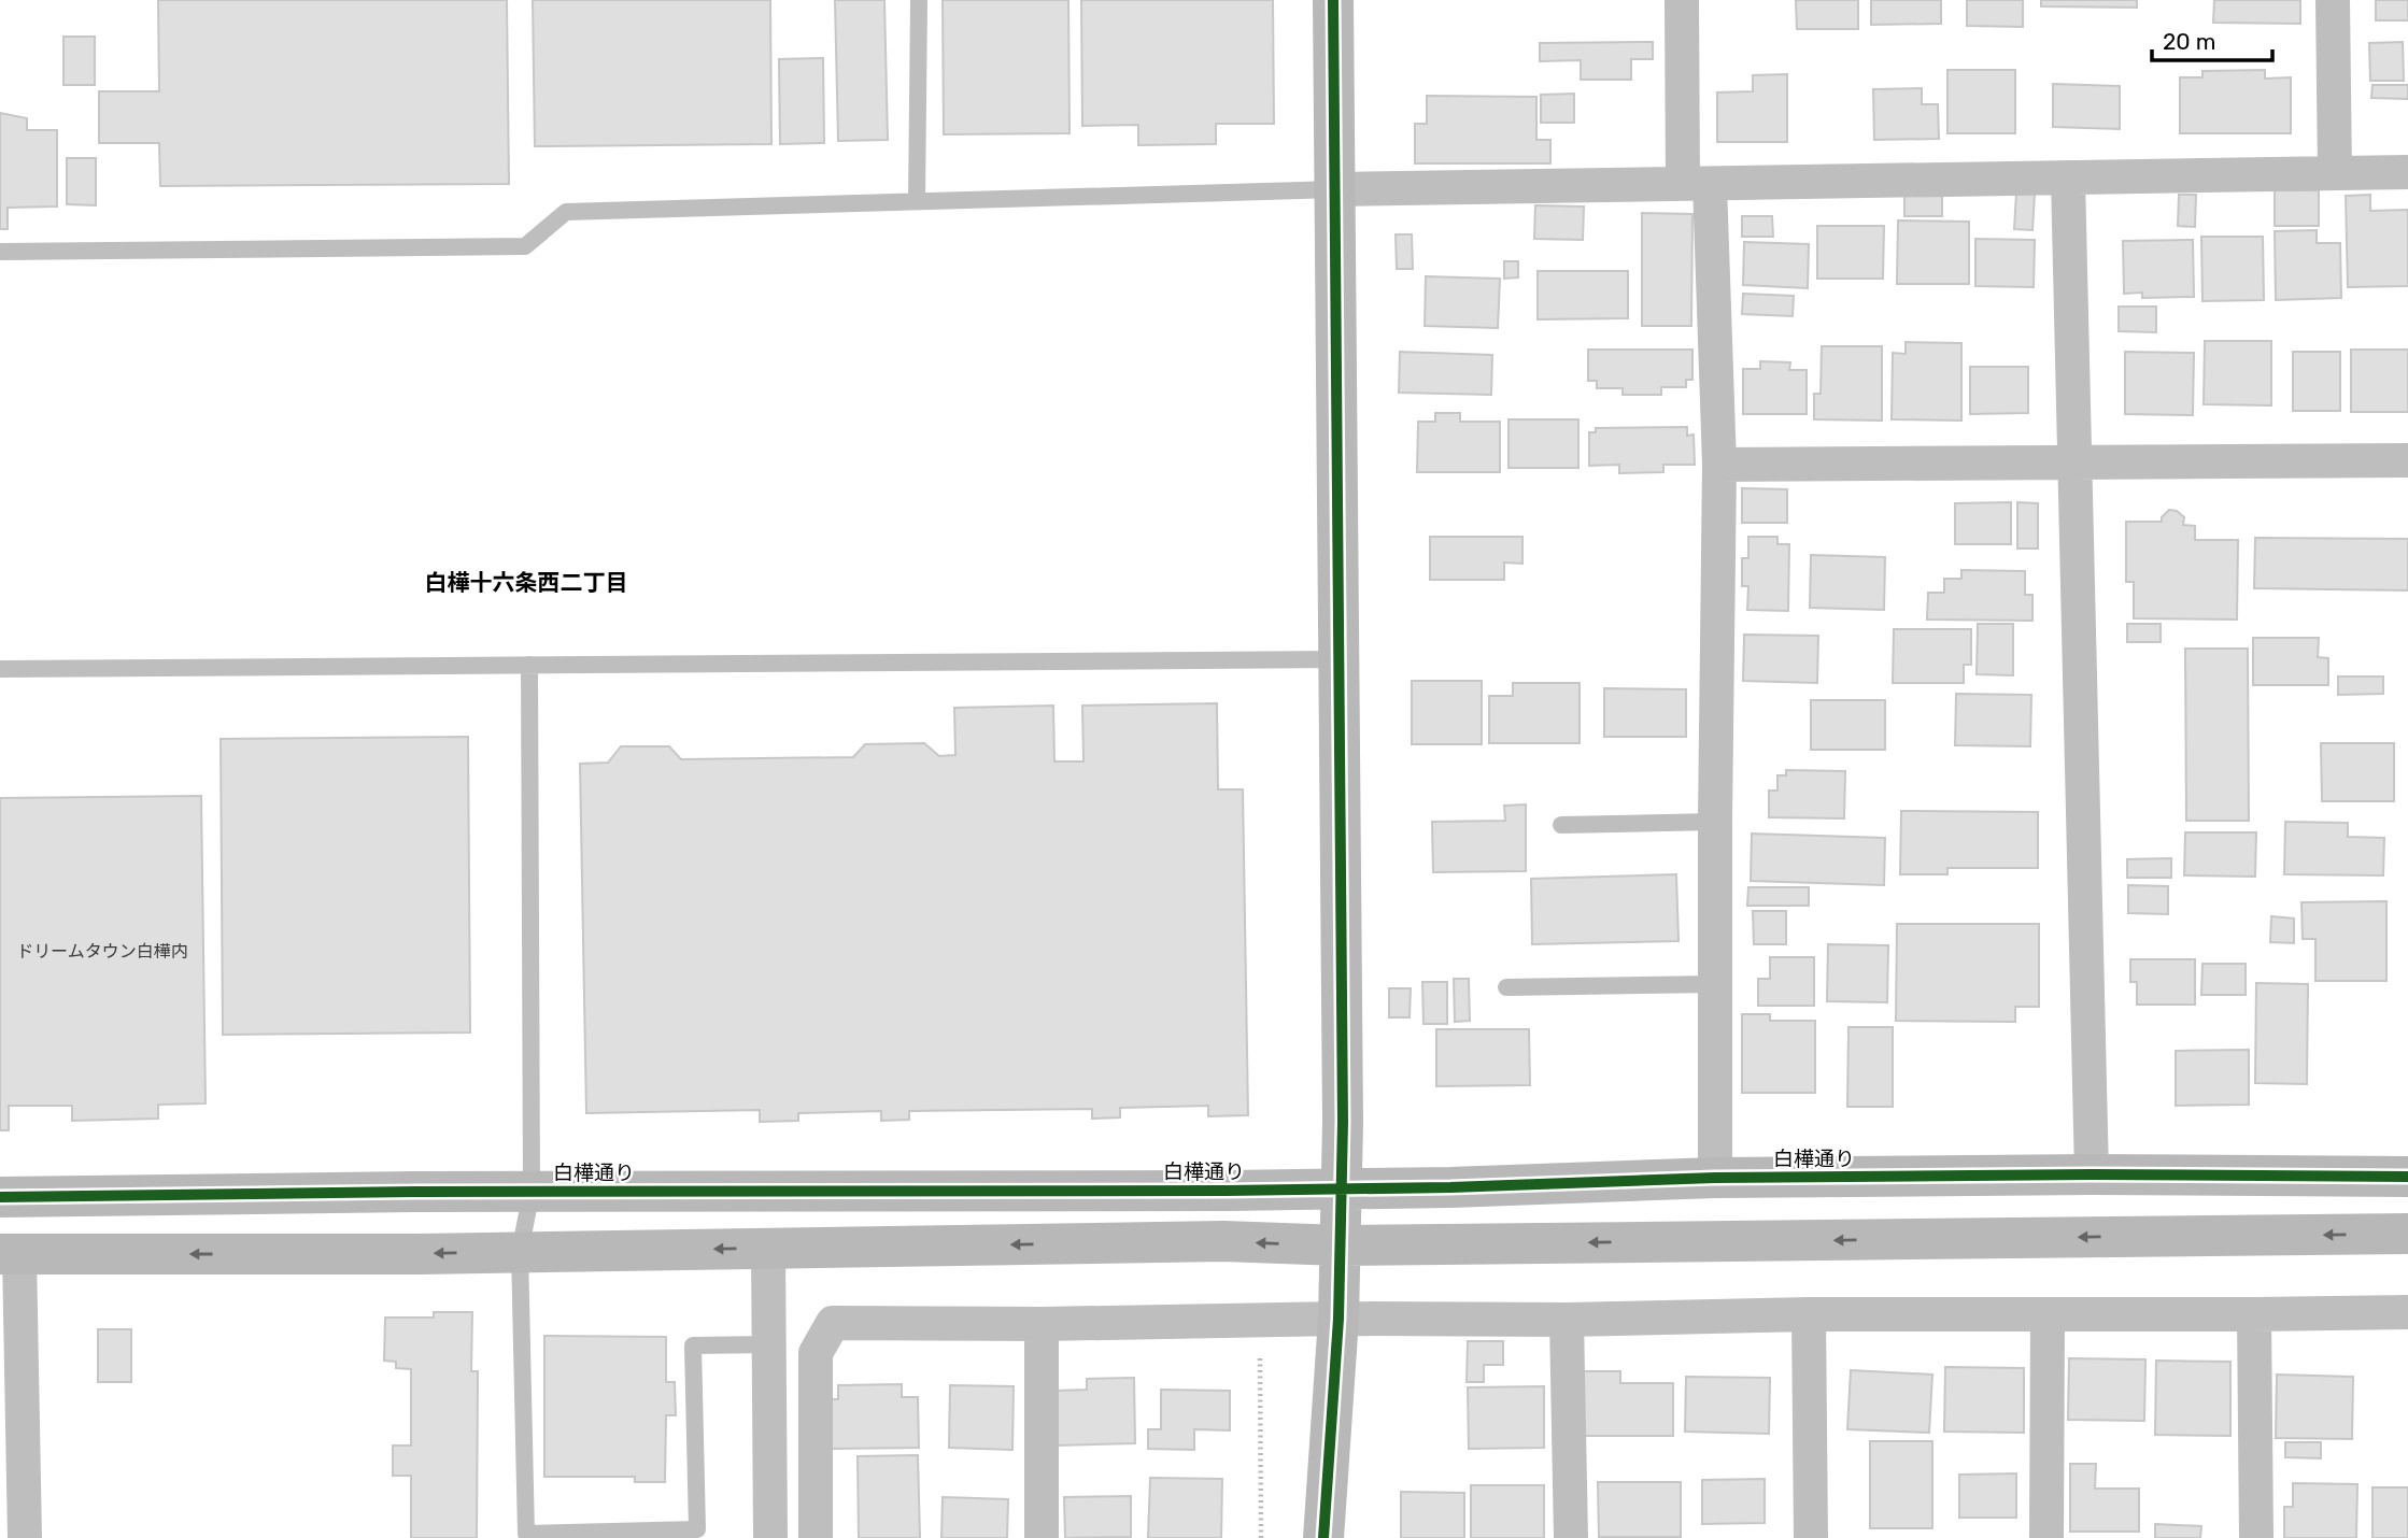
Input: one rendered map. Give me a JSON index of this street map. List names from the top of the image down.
{
  "streets": {
    "street": ["白樺通り"]
  },
  "districts": ["白樺十六条西二丁目"],
  "house_numbers": ["ドリームタウン白樺内"],
  "scale_bar": "20 m"
}
